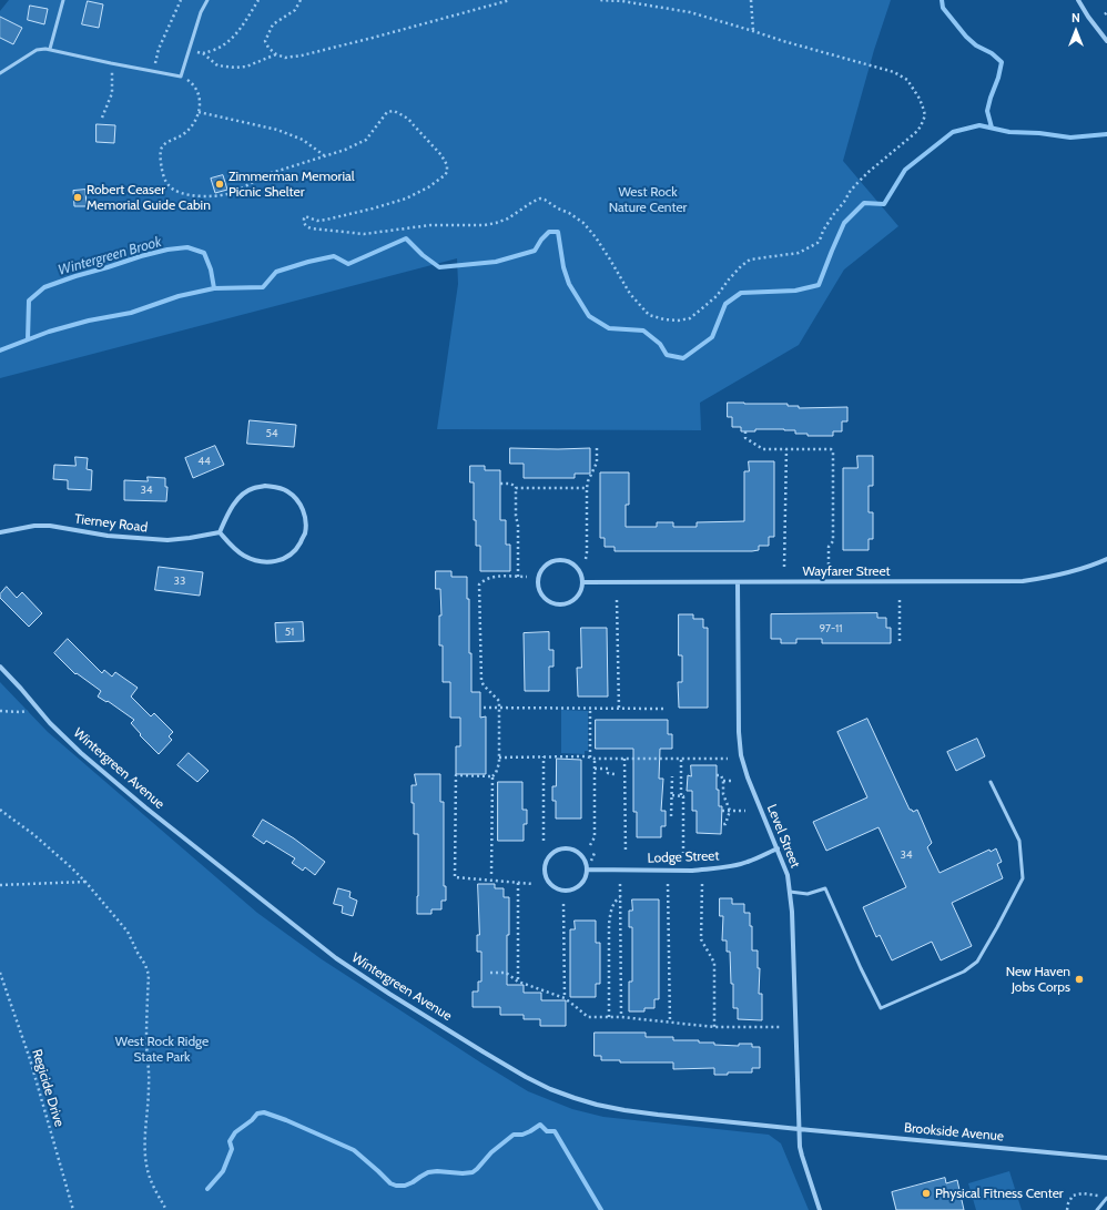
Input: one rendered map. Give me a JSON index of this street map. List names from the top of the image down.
{
  "streets": {
    "street": [
      "Tierney Road",
      "Wayfarer Street",
      "Wintergreen Avenue",
      "Level Street",
      "Lodge Street",
      "Brookside Avenue"
    ],
    "path": ["Regicide Drive"]
  },
  "crossings": [
    ["Wayfarer Street", "Level Street"],
    ["Wintergreen Avenue", "Level Street"],
    ["Wintergreen Avenue", "Brookside Avenue"],
    ["Level Street", "Lodge Street"],
    ["Level Street", "Brookside Avenue"]
  ],
  "water": ["Wintergreen Brook"],
  "parks": ["West Rock Nature Center", "West Rock Ridge State Park"],
  "places": [
    "Zimmerman Memorial Picnic Shelter",
    "Robert Ceaser Memorial Guide Cabin",
    "New Haven Jobs Corps",
    "Physical Fitness Center"
  ],
  "house_numbers": [
    "54",
    "44",
    "34",
    "33",
    "97-11",
    "51",
    "34"
  ],
  "north": "top"
}
